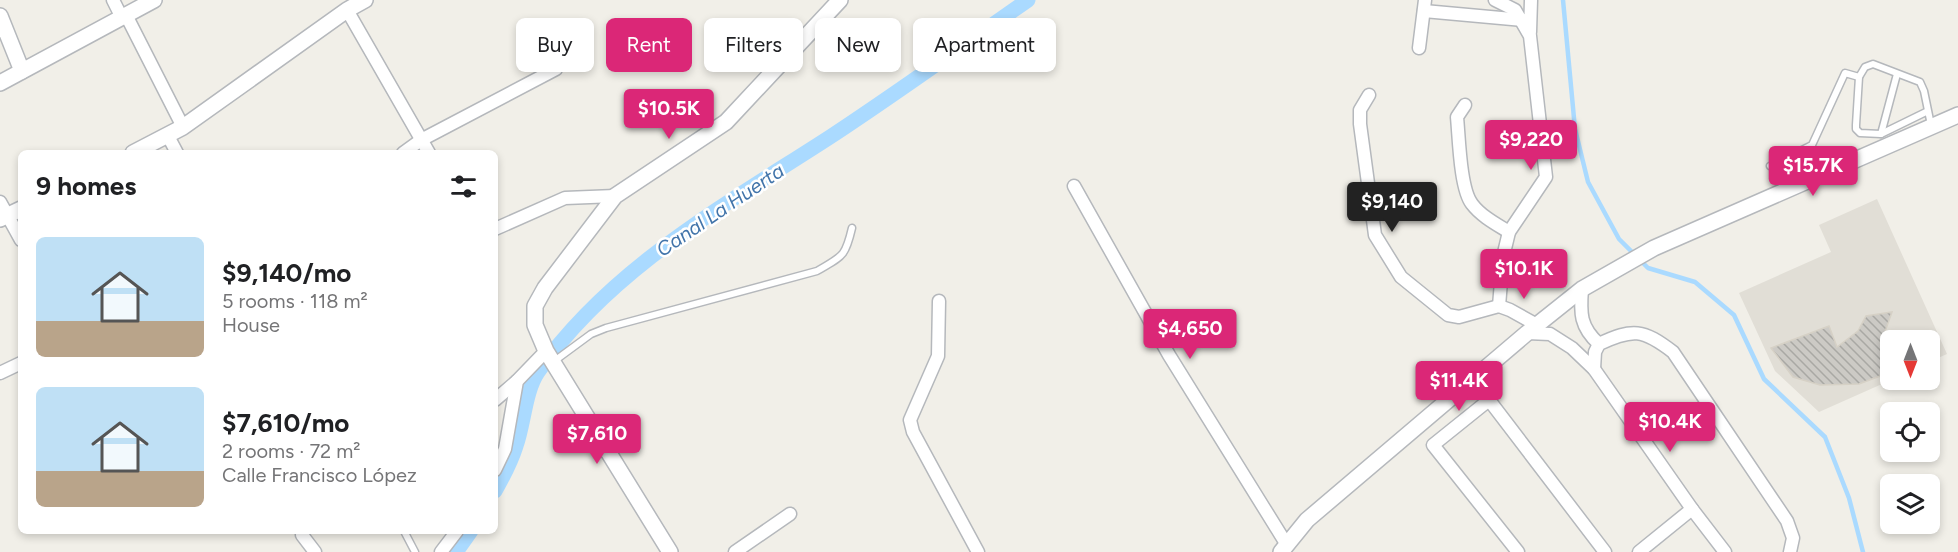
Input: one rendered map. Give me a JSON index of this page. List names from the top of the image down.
{
  "water": ["Canal La Huerta"],
  "north": "bottom",
  "page": {
    "chip": [
      "Buy",
      "Rent",
      "Filters",
      "New",
      "Apartment"
    ],
    "price": [
      "$10.5K",
      "$9,220",
      "$15.7K",
      "$9,140",
      "$10.1K",
      "$4,650",
      "$11.4K",
      "$10.4K",
      "$7,610"
    ],
    "heading": "9 homes",
    "list": [
      {
        "name": "$9,140/mo",
        "note": "5 rooms · 118 m² · House"
      },
      {
        "name": "$7,610/mo",
        "note": "2 rooms · 72 m² · Calle Francisco López"
      }
    ]
  }
}
